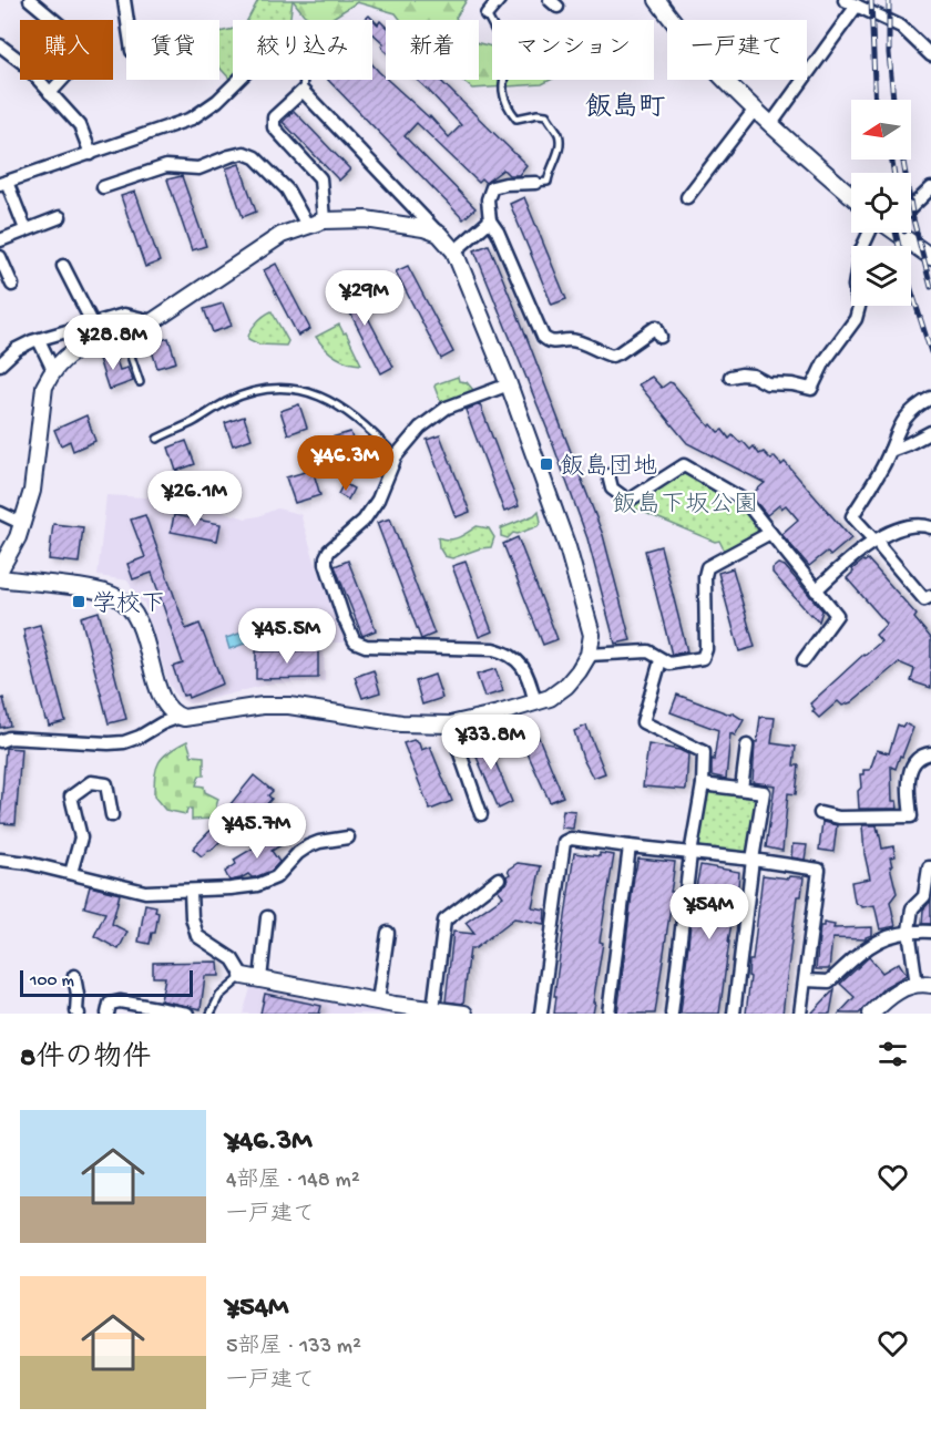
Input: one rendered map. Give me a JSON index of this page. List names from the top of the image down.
{
  "districts": ["飯島町"],
  "parks": ["飯島下坂公園"],
  "places": {
    "transit": ["飯島団地", "学校下"]
  },
  "scale_bar": "100 m",
  "north": "left",
  "page": {
    "chip": [
      "購入",
      "賃貸",
      "絞り込み",
      "新着",
      "マンション",
      "一戸建て"
    ],
    "price": [
      "¥29M",
      "¥28.8M",
      "¥46.3M",
      "¥26.1M",
      "¥45.5M",
      "¥33.8M",
      "¥45.7M",
      "¥54M"
    ],
    "scale": "100 m",
    "heading": "8件の物件",
    "list": [
      {
        "name": "¥46.3M",
        "note": "4部屋 · 148 m² · 一戸建て"
      },
      {
        "name": "¥54M",
        "note": "5部屋 · 133 m² · 一戸建て"
      }
    ]
  }
}
